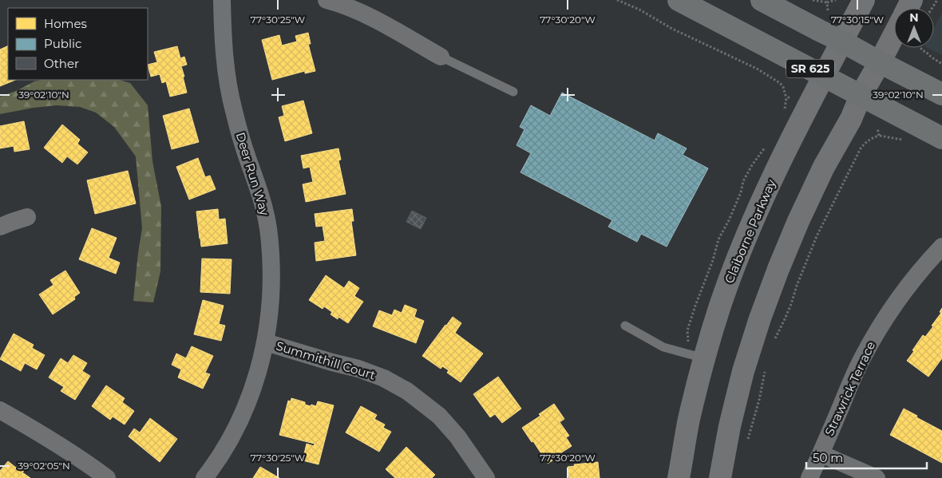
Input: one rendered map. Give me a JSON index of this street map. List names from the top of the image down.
{
  "streets": {
    "main road": ["SR 625", "Claiborne Parkway"],
    "street": ["Deer Run Way", "Summithill Court", "Strawrick Terrace"]
  },
  "crossings": [
    ["SR 625", "Claiborne Parkway"],
    ["Deer Run Way", "Summithill Court"]
  ],
  "legend": ["Homes", "Public", "Other"],
  "scale_bar": "50 m",
  "north": "top",
  "coordinates": [
    "77°30'25\"W",
    "77°30'20\"W",
    "77°30'15\"W",
    "39°02'10\"N",
    "39°02'05\"N"
  ]
}
